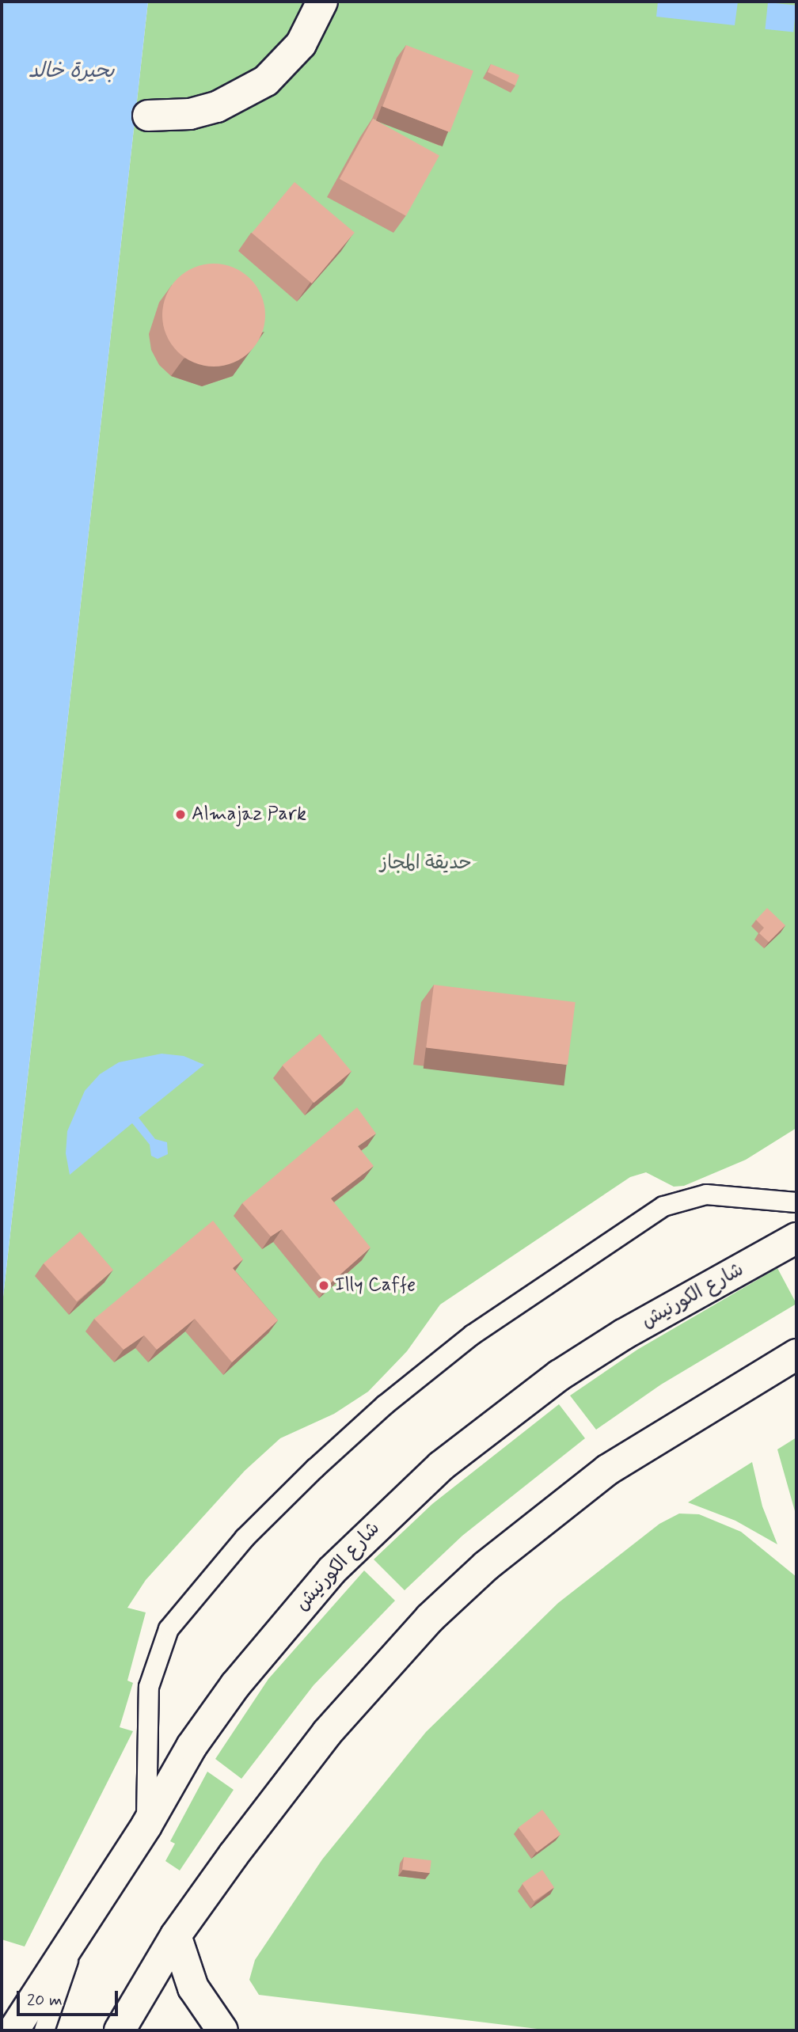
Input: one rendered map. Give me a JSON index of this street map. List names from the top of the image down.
{
  "streets": {
    "main road": ["شارع الكورنيش"]
  },
  "water": ["بحيرة خالد"],
  "parks": ["حديقة المجاز"],
  "places": ["Almajaz Park", "Illy Caffe"],
  "scale_bar": "20 m"
}
